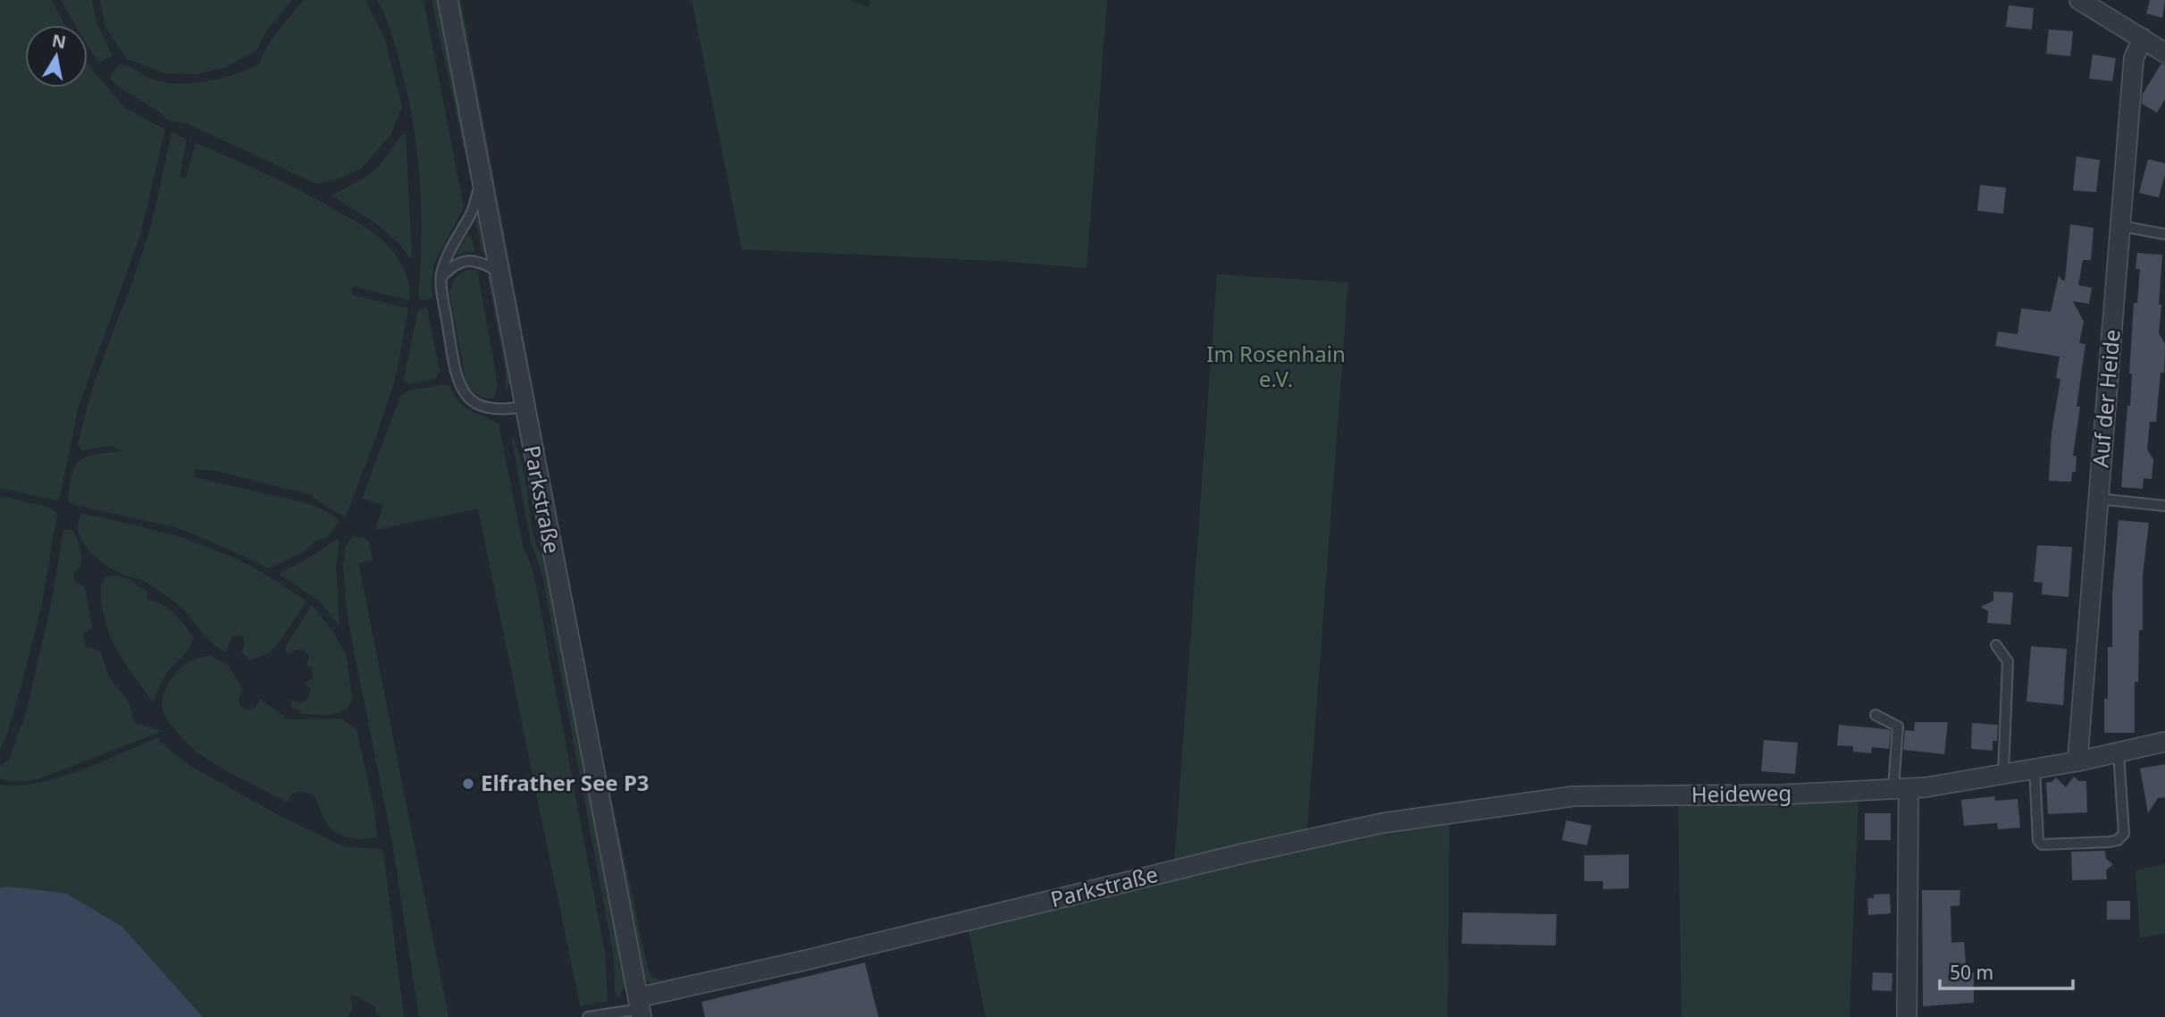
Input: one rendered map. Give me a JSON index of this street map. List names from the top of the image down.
{
  "streets": {
    "street": ["Auf der Heide", "Parkstraße", "Heideweg"]
  },
  "crossings": [
    ["Auf der Heide", "Heideweg"],
    ["Parkstraße", "Heideweg"]
  ],
  "parks": ["Im Rosenhain e.V."],
  "places": ["Elfrather See P3"],
  "scale_bar": "50 m",
  "north": "top"
}
